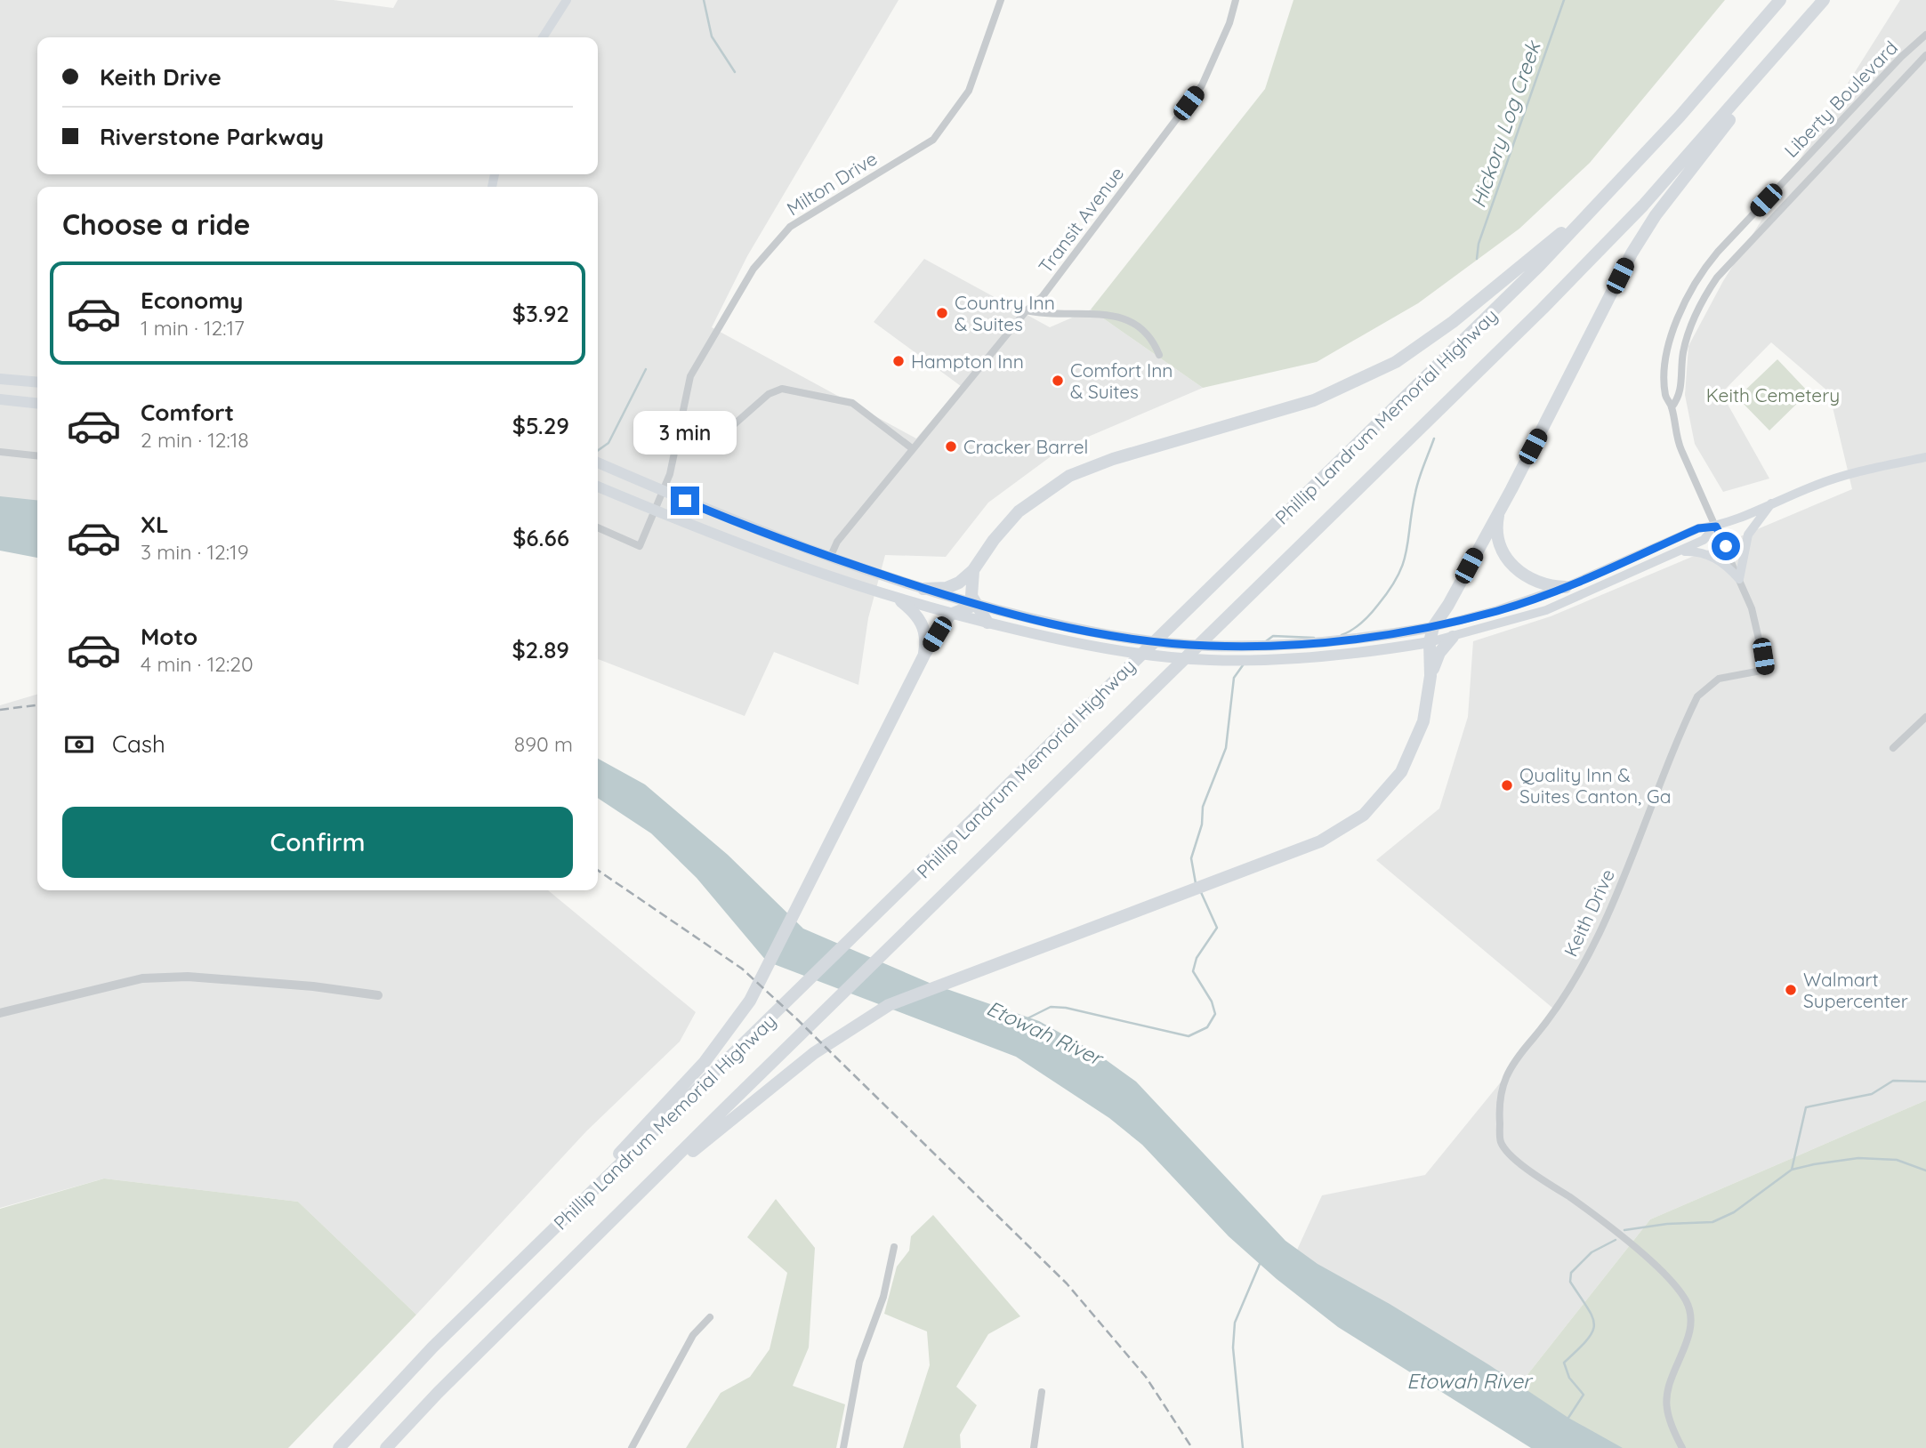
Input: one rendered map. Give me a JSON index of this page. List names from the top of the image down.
{
  "streets": {
    "highway": ["Phillip Landrum Memorial Highway"],
    "street": [
      "Liberty Boulevard",
      "Milton Drive",
      "Transit Avenue",
      "Keith Drive"
    ]
  },
  "crossings": [
    ["Liberty Boulevard", "Keith Drive"]
  ],
  "water": ["Hickory Log Creek", "Etowah River"],
  "parks": ["Keith Cemetery"],
  "places": [
    "Country Inn & Suites",
    "Hampton Inn",
    "Comfort Inn & Suites",
    "Cracker Barrel",
    "Quality Inn & Suites Canton, Ga",
    "Walmart Supercenter"
  ],
  "page": {
    "banner": ["Keith Drive", "Riverstone Parkway"],
    "heading": "Choose a ride",
    "list": [
      {
        "name": "Economy",
        "note": "1 min · 12:17",
        "value": "$3.92"
      },
      {
        "name": "Comfort",
        "note": "2 min · 12:18",
        "value": "$5.29"
      },
      {
        "name": "XL",
        "note": "3 min · 12:19",
        "value": "$6.66"
      },
      {
        "name": "Moto",
        "note": "4 min · 12:20",
        "value": "$2.89"
      }
    ],
    "bubble": "3 min",
    "pay": ["Cash", "890 m"],
    "buttons": "Confirm"
  }
}
